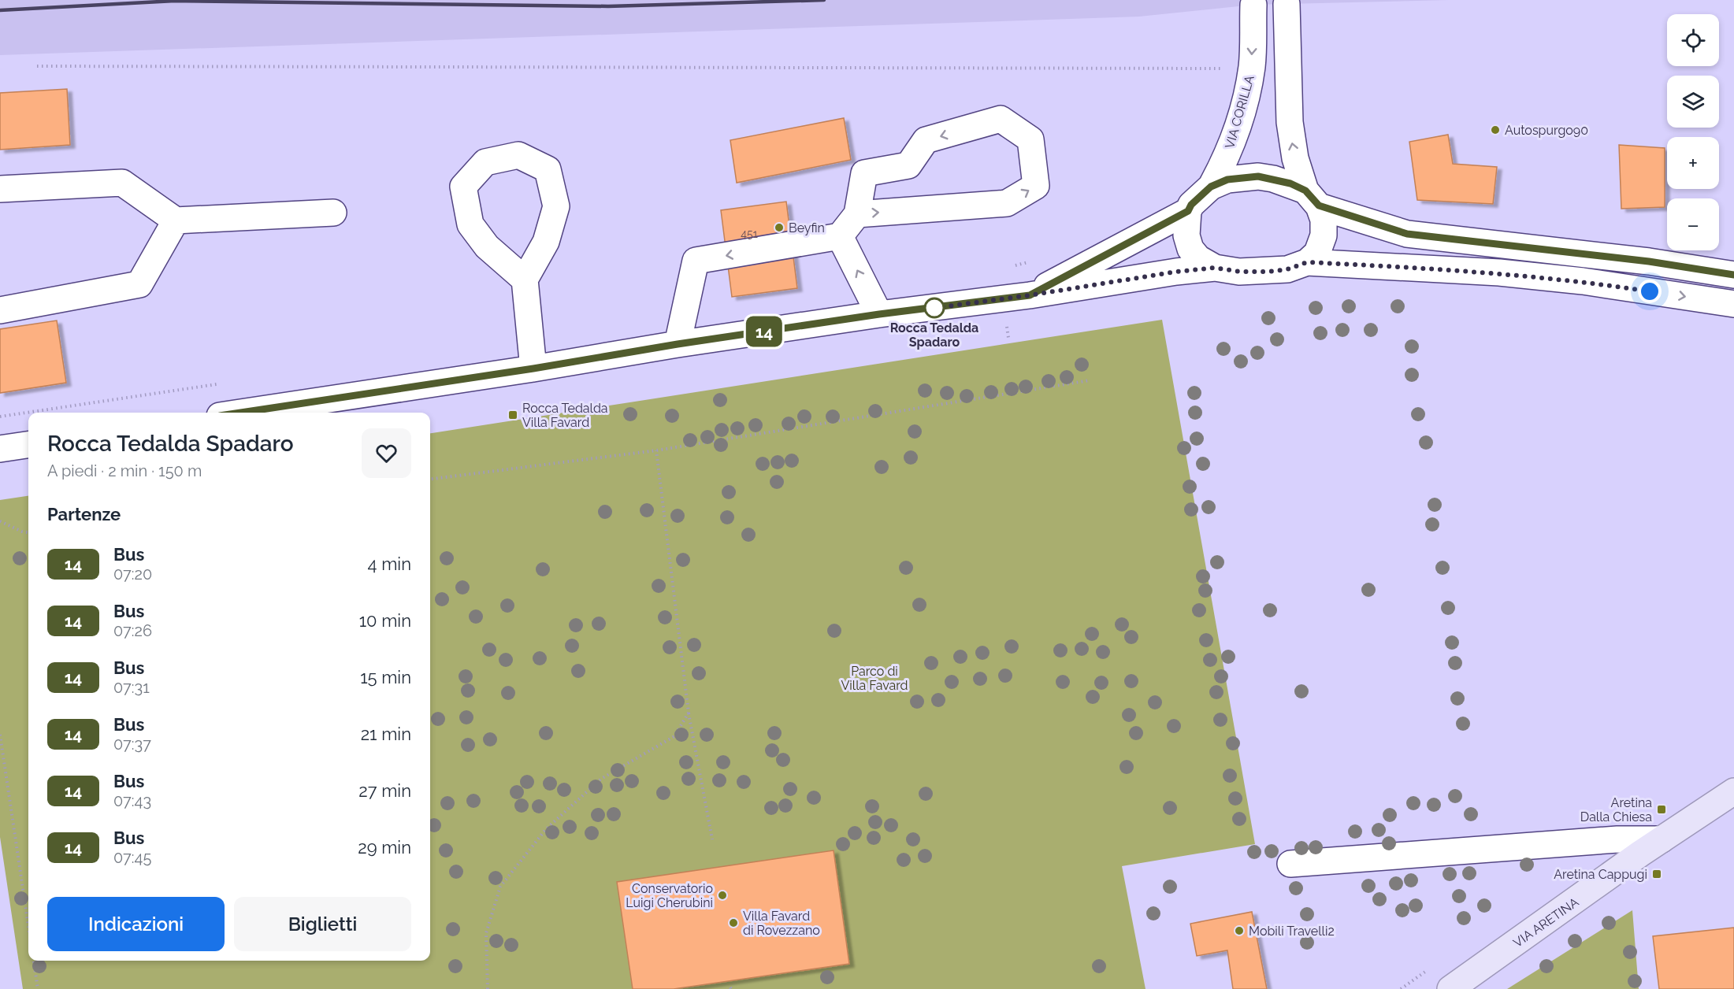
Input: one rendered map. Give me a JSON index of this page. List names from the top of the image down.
{
  "streets": {
    "main road": ["VIA ARETINA"],
    "street": ["VIA CORILLA"]
  },
  "parks": ["Parco di Villa Favard"],
  "places": {
    "other": [
      "Autospurgo90",
      "Beyfin",
      "Rocca Tedalda Spadaro",
      "Conservatorio Luigi Cherubini",
      "Villa Favard di Rovezzano",
      "Mobili Travelli2"
    ],
    "transit": ["Rocca Tedalda Villa Favard", "Aretina Dalla Chiesa", "Aretina Cappugi"]
  },
  "lines": ["bus line 14"],
  "house_numbers": ["451"],
  "page": {
    "on_map": "14",
    "map_buttons": ["+", "−"],
    "heading": [
      ["Rocca Tedalda Spadaro", "A piedi · 2 min · 150 m"],
      "Partenze"
    ],
    "list": [
      {
        "mark": "14",
        "name": "Bus",
        "note": "07:20",
        "value": "4 min"
      },
      {
        "mark": "14",
        "name": "Bus",
        "note": "07:26",
        "value": "10 min"
      },
      {
        "mark": "14",
        "name": "Bus",
        "note": "07:31",
        "value": "15 min"
      },
      {
        "mark": "14",
        "name": "Bus",
        "note": "07:37",
        "value": "21 min"
      },
      {
        "mark": "14",
        "name": "Bus",
        "note": "07:43",
        "value": "27 min"
      },
      {
        "mark": "14",
        "name": "Bus",
        "note": "07:45",
        "value": "29 min"
      }
    ],
    "buttons": ["Indicazioni", "Biglietti"]
  }
}
